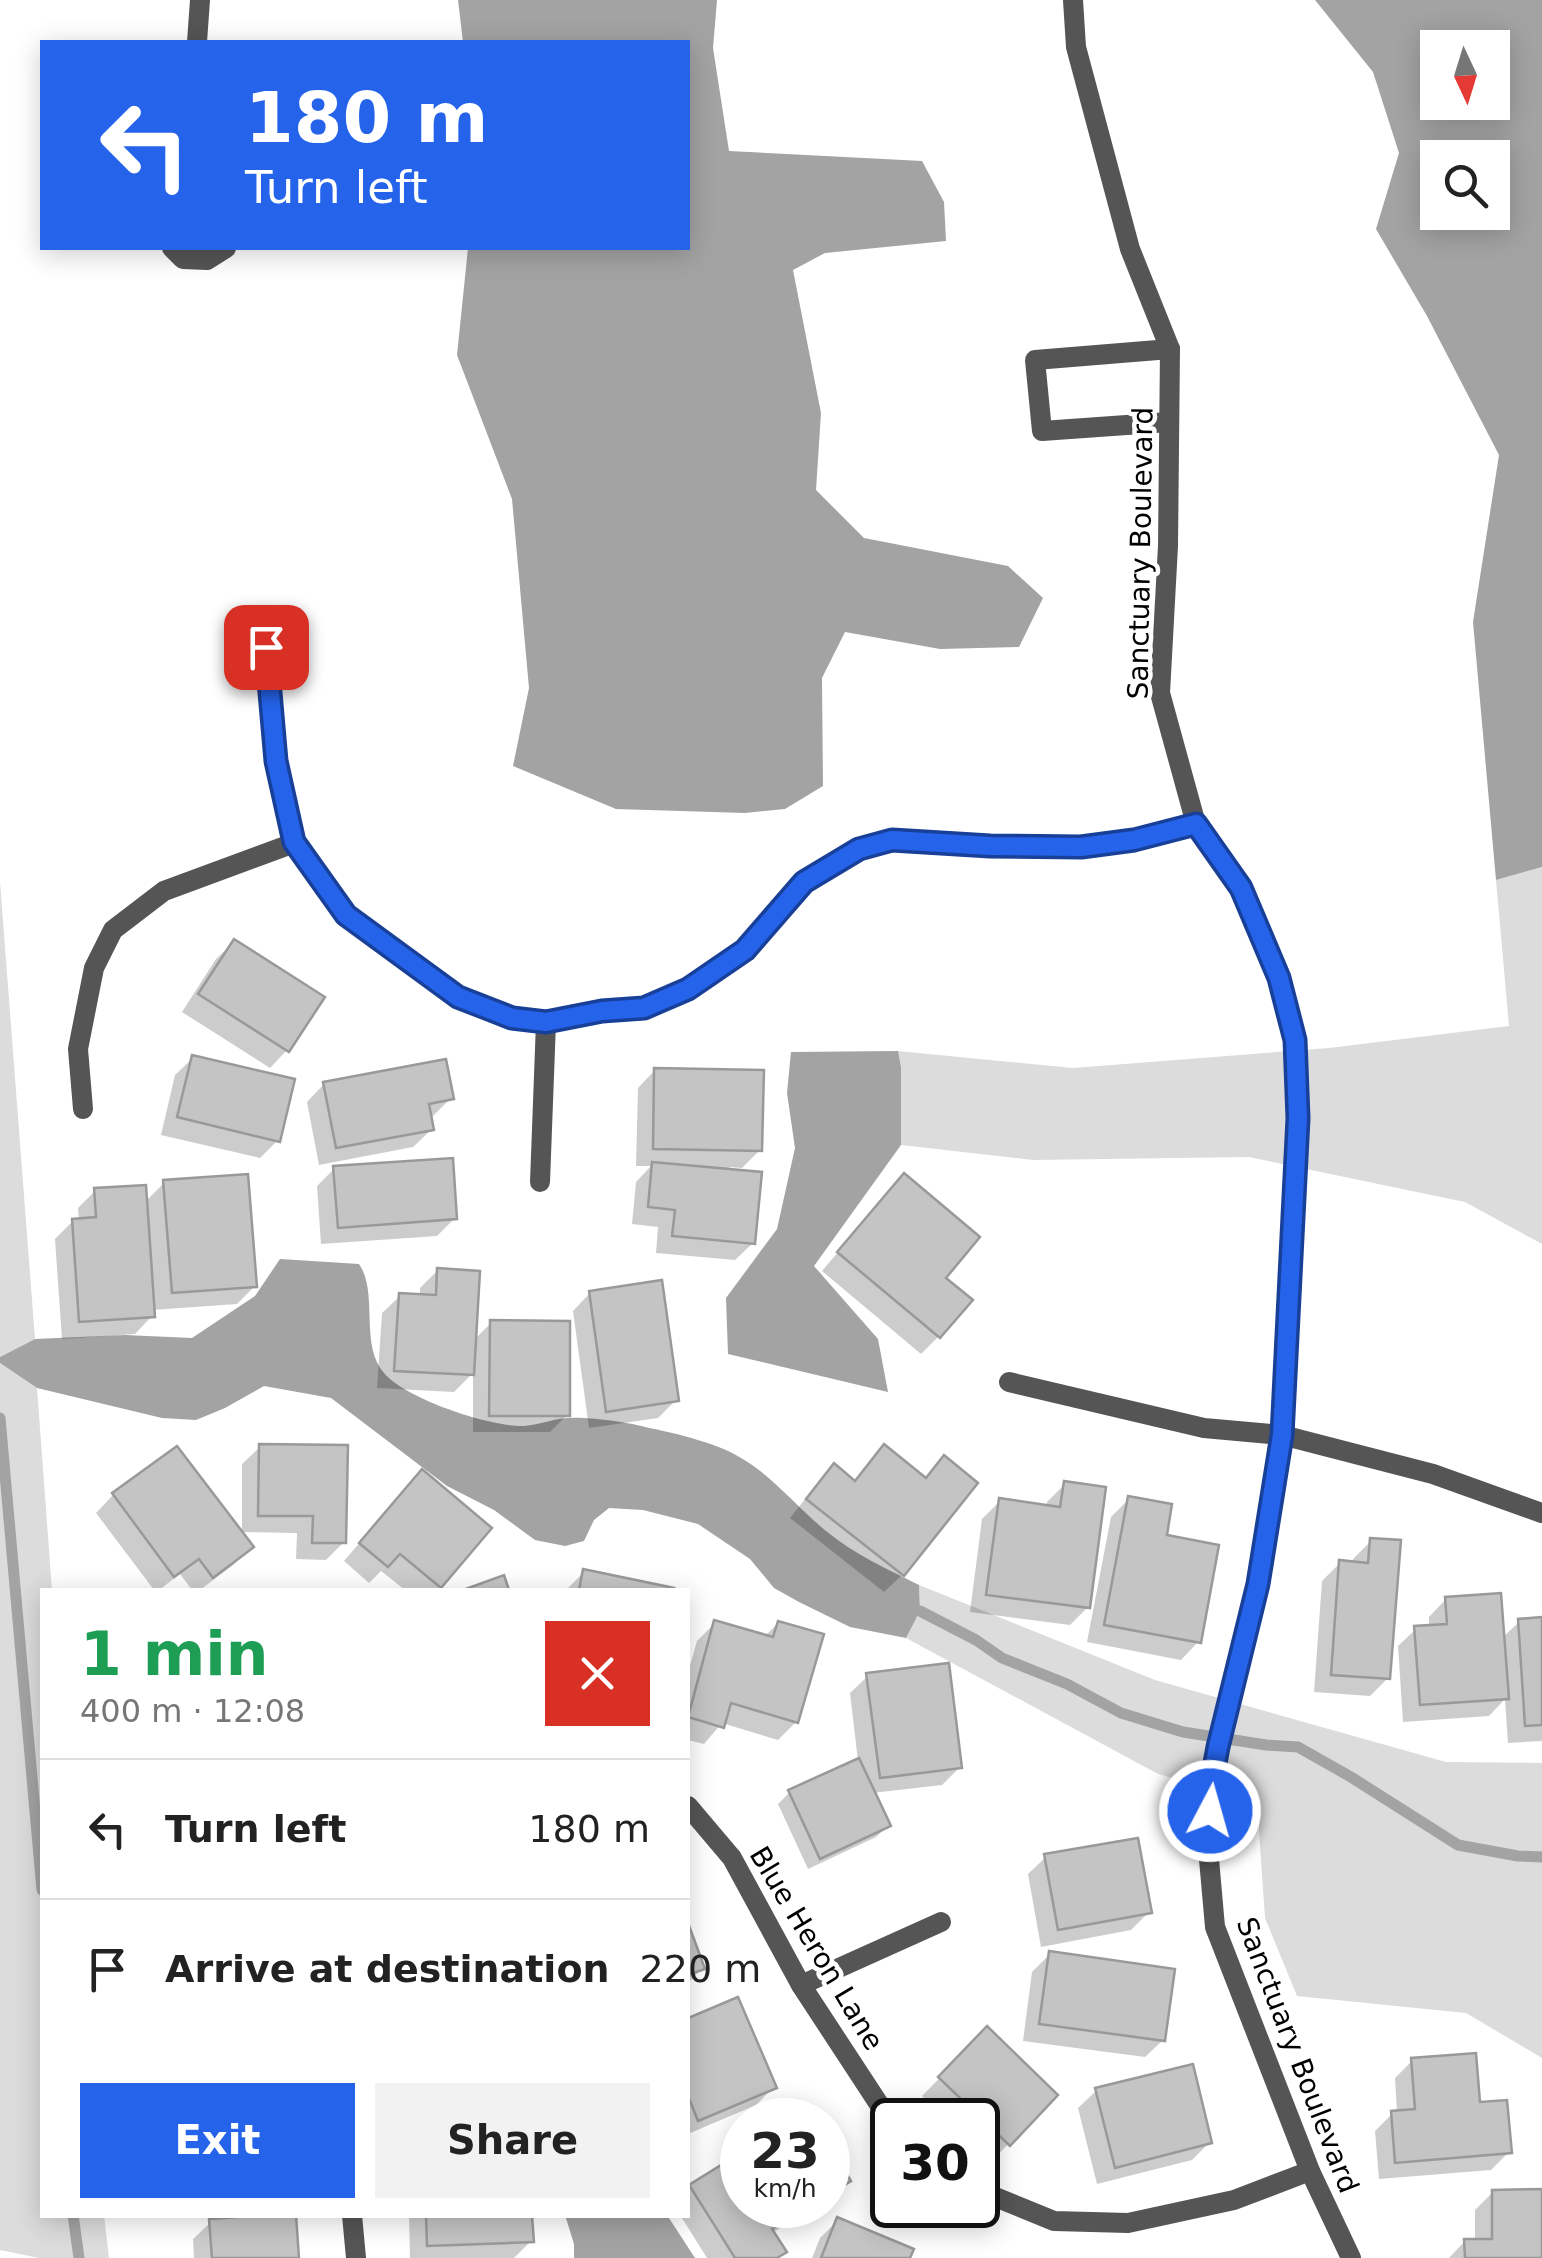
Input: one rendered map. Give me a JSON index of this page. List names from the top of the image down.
{
  "streets": {
    "street": ["Sanctuary Boulevard", "Blue Heron Lane"]
  },
  "north": "bottom",
  "page": {
    "turn": ["180 m", "Turn left"],
    "heading": ["1 min", "400 m · 12:08"],
    "list": [
      {
        "name": "Turn left",
        "value": "180 m"
      },
      {
        "name": "Arrive at destination",
        "value": "220 m"
      }
    ],
    "buttons": ["Exit", "Share"],
    "speed": "23 km/h",
    "limit": "30"
  }
}
